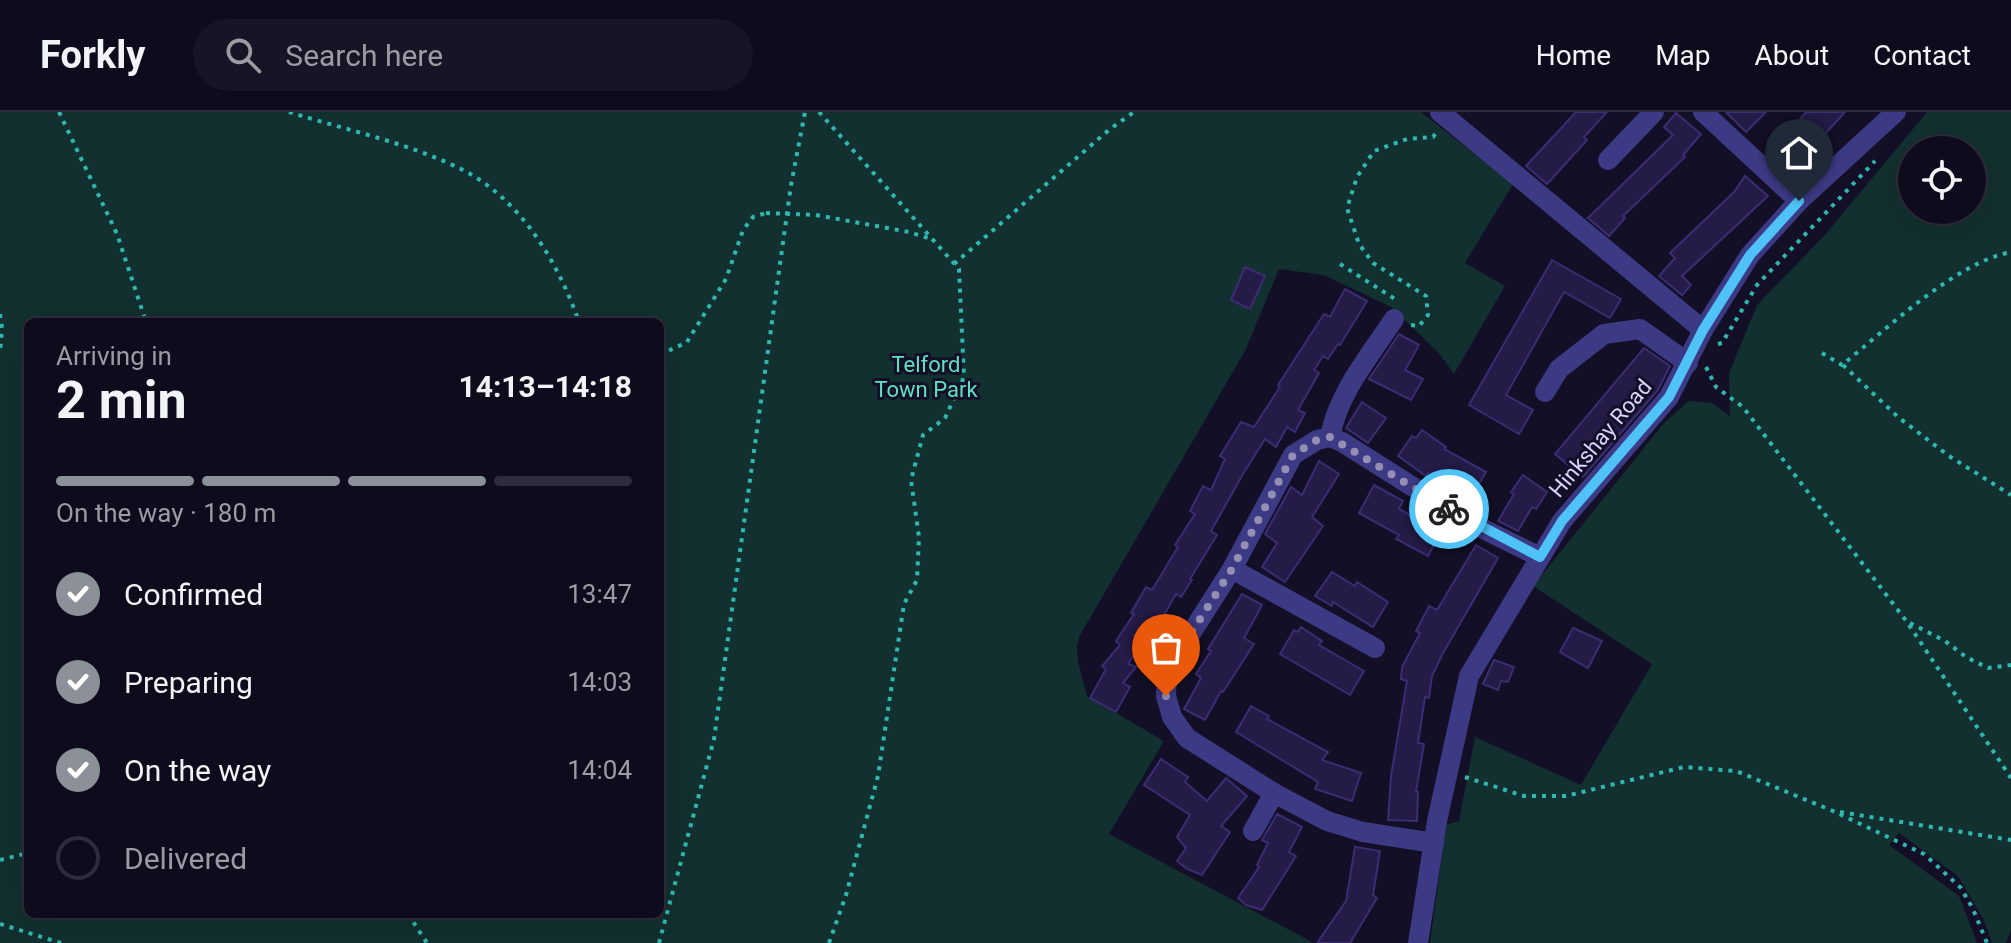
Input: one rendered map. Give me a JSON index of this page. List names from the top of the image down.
{
  "streets": {
    "street": ["Hinkshay Road"]
  },
  "parks": ["Telford Town Park"],
  "page": {
    "header": "Forkly",
    "search": "Search here",
    "nav": [
      "Home",
      "Map",
      "About",
      "Contact"
    ],
    "heading": ["2 min", "Arriving in", "14:13–14:18"],
    "bar": "On the way · 180 m",
    "list": [
      ["Confirmed", "13:47"],
      ["Preparing", "14:03"],
      ["On the way", "14:04"],
      "Delivered"
    ]
  }
}
